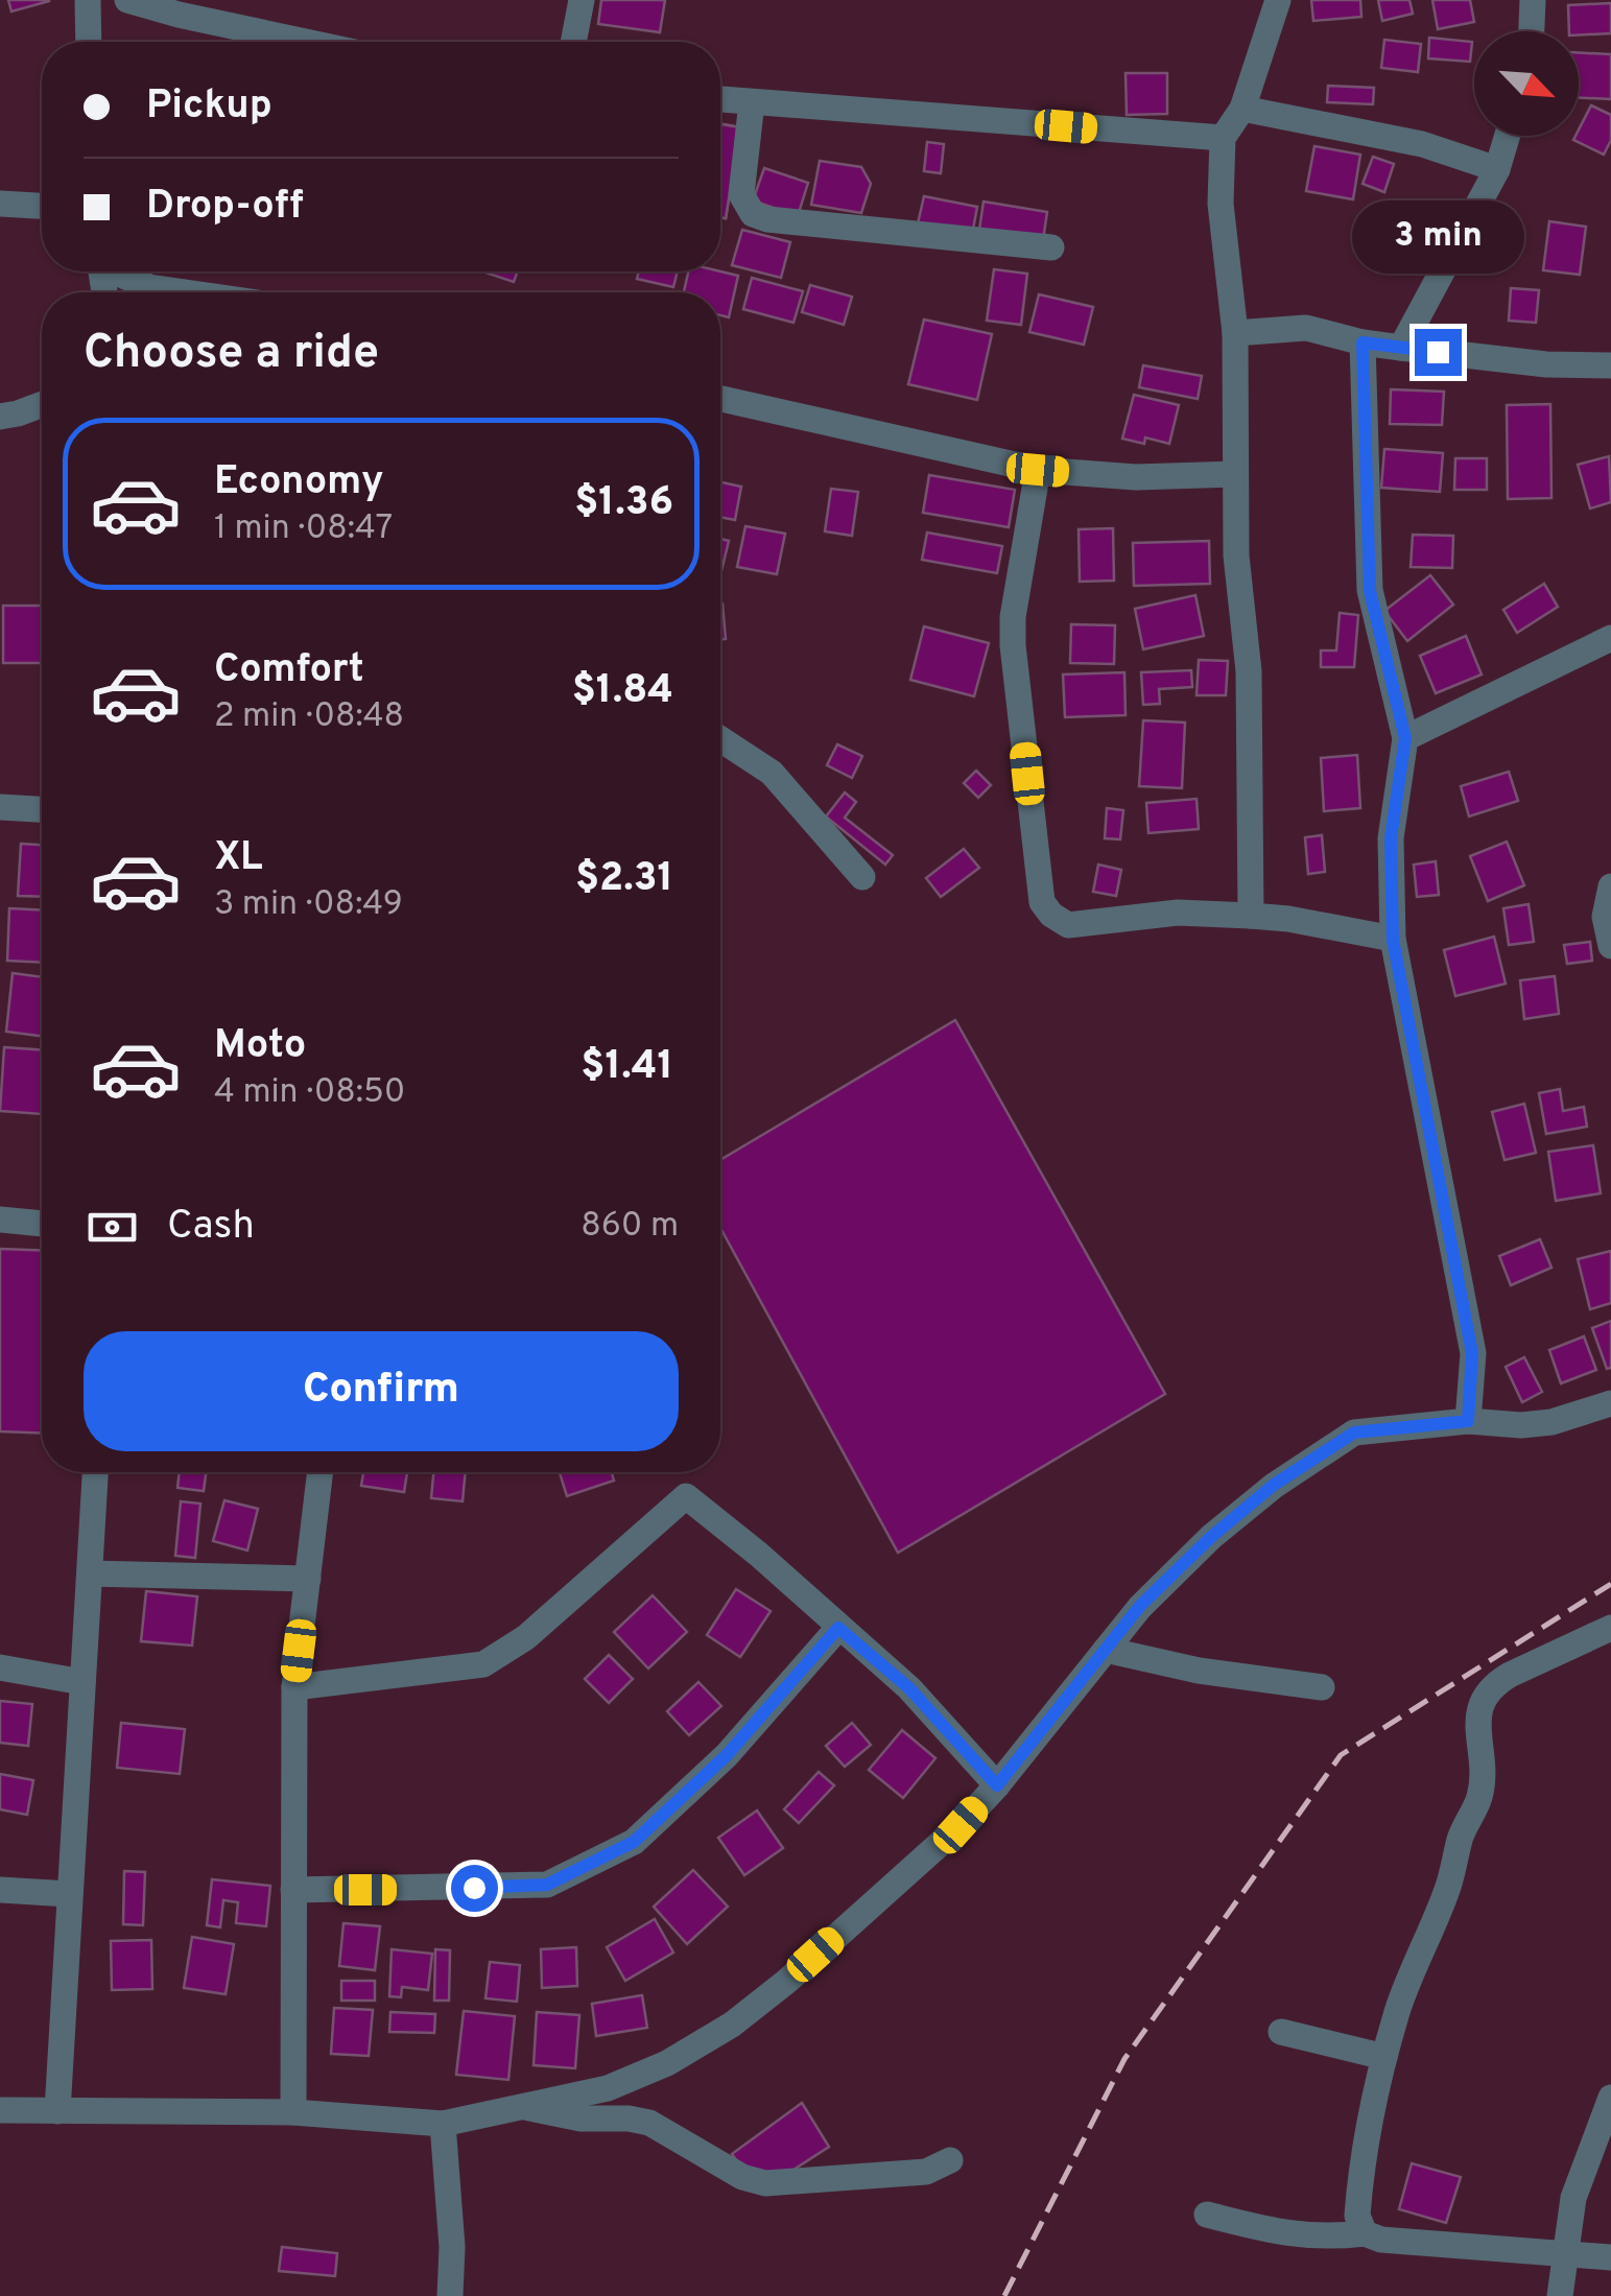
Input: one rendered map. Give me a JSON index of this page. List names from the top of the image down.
{
  "north": "bottom right",
  "page": {
    "banner": ["Pickup", "Drop-off"],
    "bubble": "3 min",
    "heading": "Choose a ride",
    "list": [
      {
        "name": "Economy",
        "note": "1 min · 08:47",
        "value": "$1.36"
      },
      {
        "name": "Comfort",
        "note": "2 min · 08:48",
        "value": "$1.84"
      },
      {
        "name": "XL",
        "note": "3 min · 08:49",
        "value": "$2.31"
      },
      {
        "name": "Moto",
        "note": "4 min · 08:50",
        "value": "$1.41"
      }
    ],
    "pay": ["Cash", "860 m"],
    "buttons": "Confirm"
  }
}
